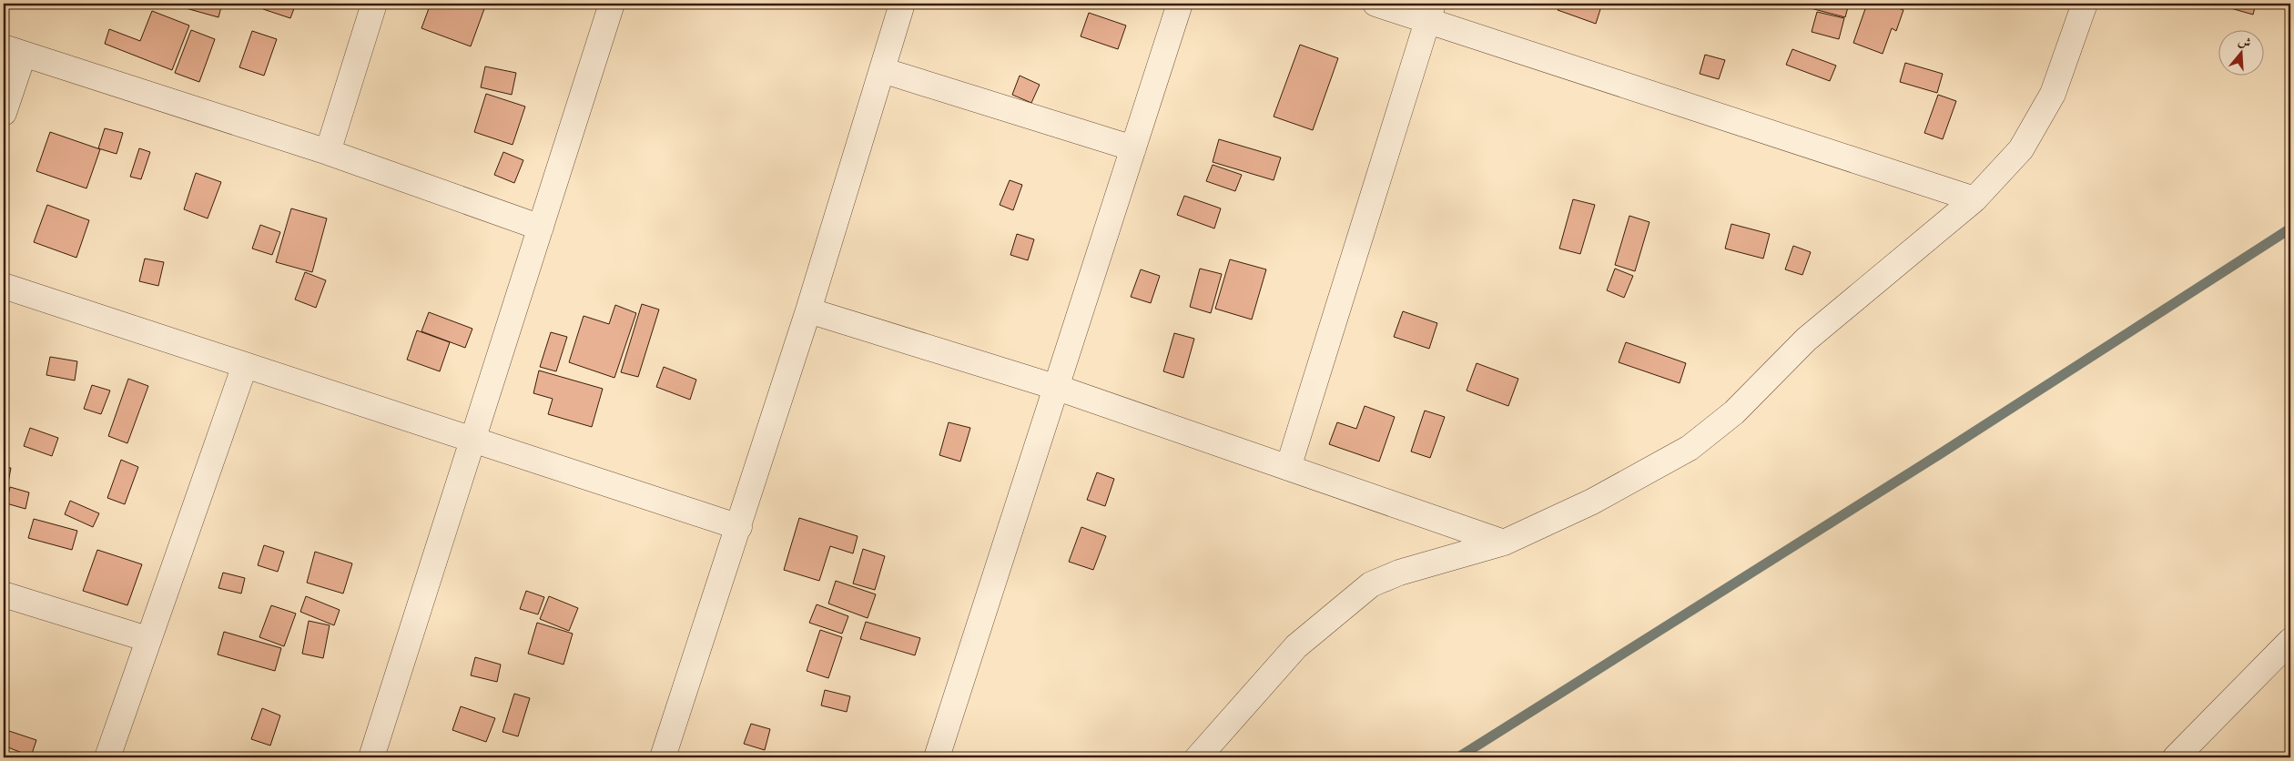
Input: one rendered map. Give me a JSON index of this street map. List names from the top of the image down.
{
  "north": "top"
}
